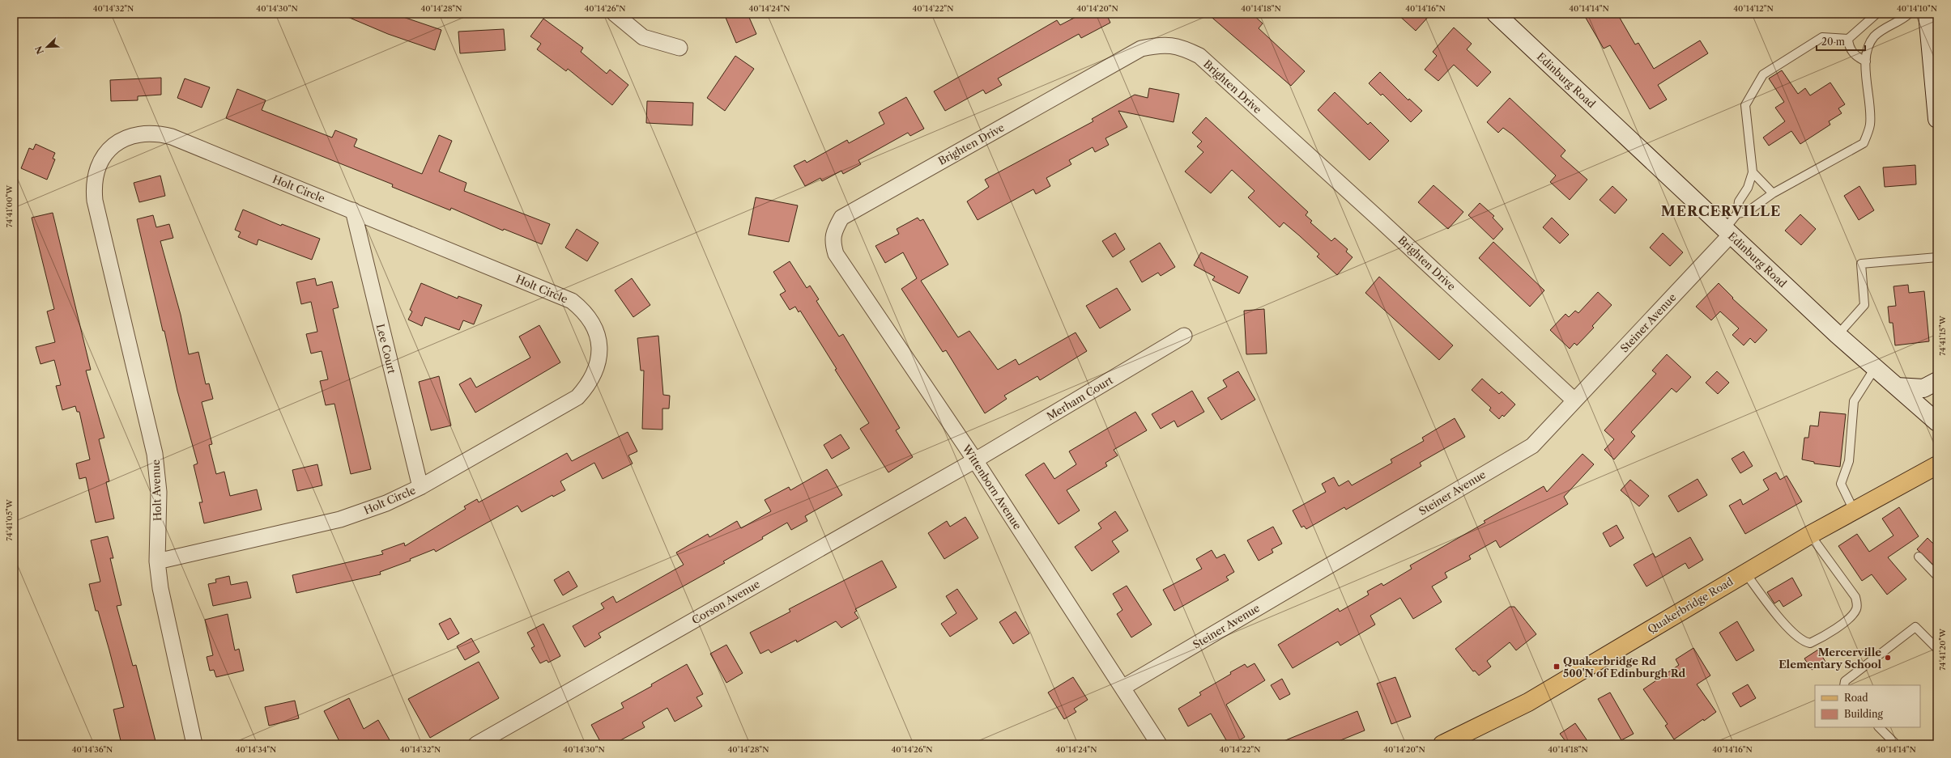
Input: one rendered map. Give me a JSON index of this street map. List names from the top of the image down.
{
  "streets": {
    "main road": ["Edinburg Road", "Quakerbridge Road"],
    "street": [
      "Brighten Drive",
      "Holt Circle",
      "Steiner Avenue",
      "Lee Court",
      "Merham Court",
      "Wittenborn Avenue",
      "Holt Avenue",
      "Corson Avenue"
    ]
  },
  "crossings": [
    ["Edinburg Road", "Steiner Avenue"],
    ["Brighten Drive", "Steiner Avenue"],
    ["Brighten Drive", "Wittenborn Avenue"],
    ["Holt Circle", "Lee Court"],
    ["Holt Circle", "Holt Avenue"],
    ["Steiner Avenue", "Wittenborn Avenue"],
    ["Merham Court", "Wittenborn Avenue"],
    ["Merham Court", "Corson Avenue"],
    ["Wittenborn Avenue", "Corson Avenue"]
  ],
  "districts": ["MERCERVILLE"],
  "places": {
    "other": ["Mercerville Elementary School"],
    "transit": ["Quakerbridge Rd 500'N of Edinburgh Rd"]
  },
  "legend": ["Road", "Building"],
  "scale_bar": "20 m",
  "north": "bottom left",
  "coordinates": [
    "40°14'32\"N",
    "40°14'30\"N",
    "40°14'28\"N",
    "40°14'26\"N",
    "40°14'24\"N",
    "40°14'22\"N",
    "40°14'20\"N",
    "40°14'18\"N",
    "40°14'16\"N",
    "40°14'14\"N",
    "40°14'12\"N",
    "40°14'10\"N",
    "74°41'00\"W",
    "74°41'15\"W",
    "74°41'05\"W",
    "74°41'20\"W",
    "40°14'36\"N",
    "40°14'34\"N"
  ]
}
